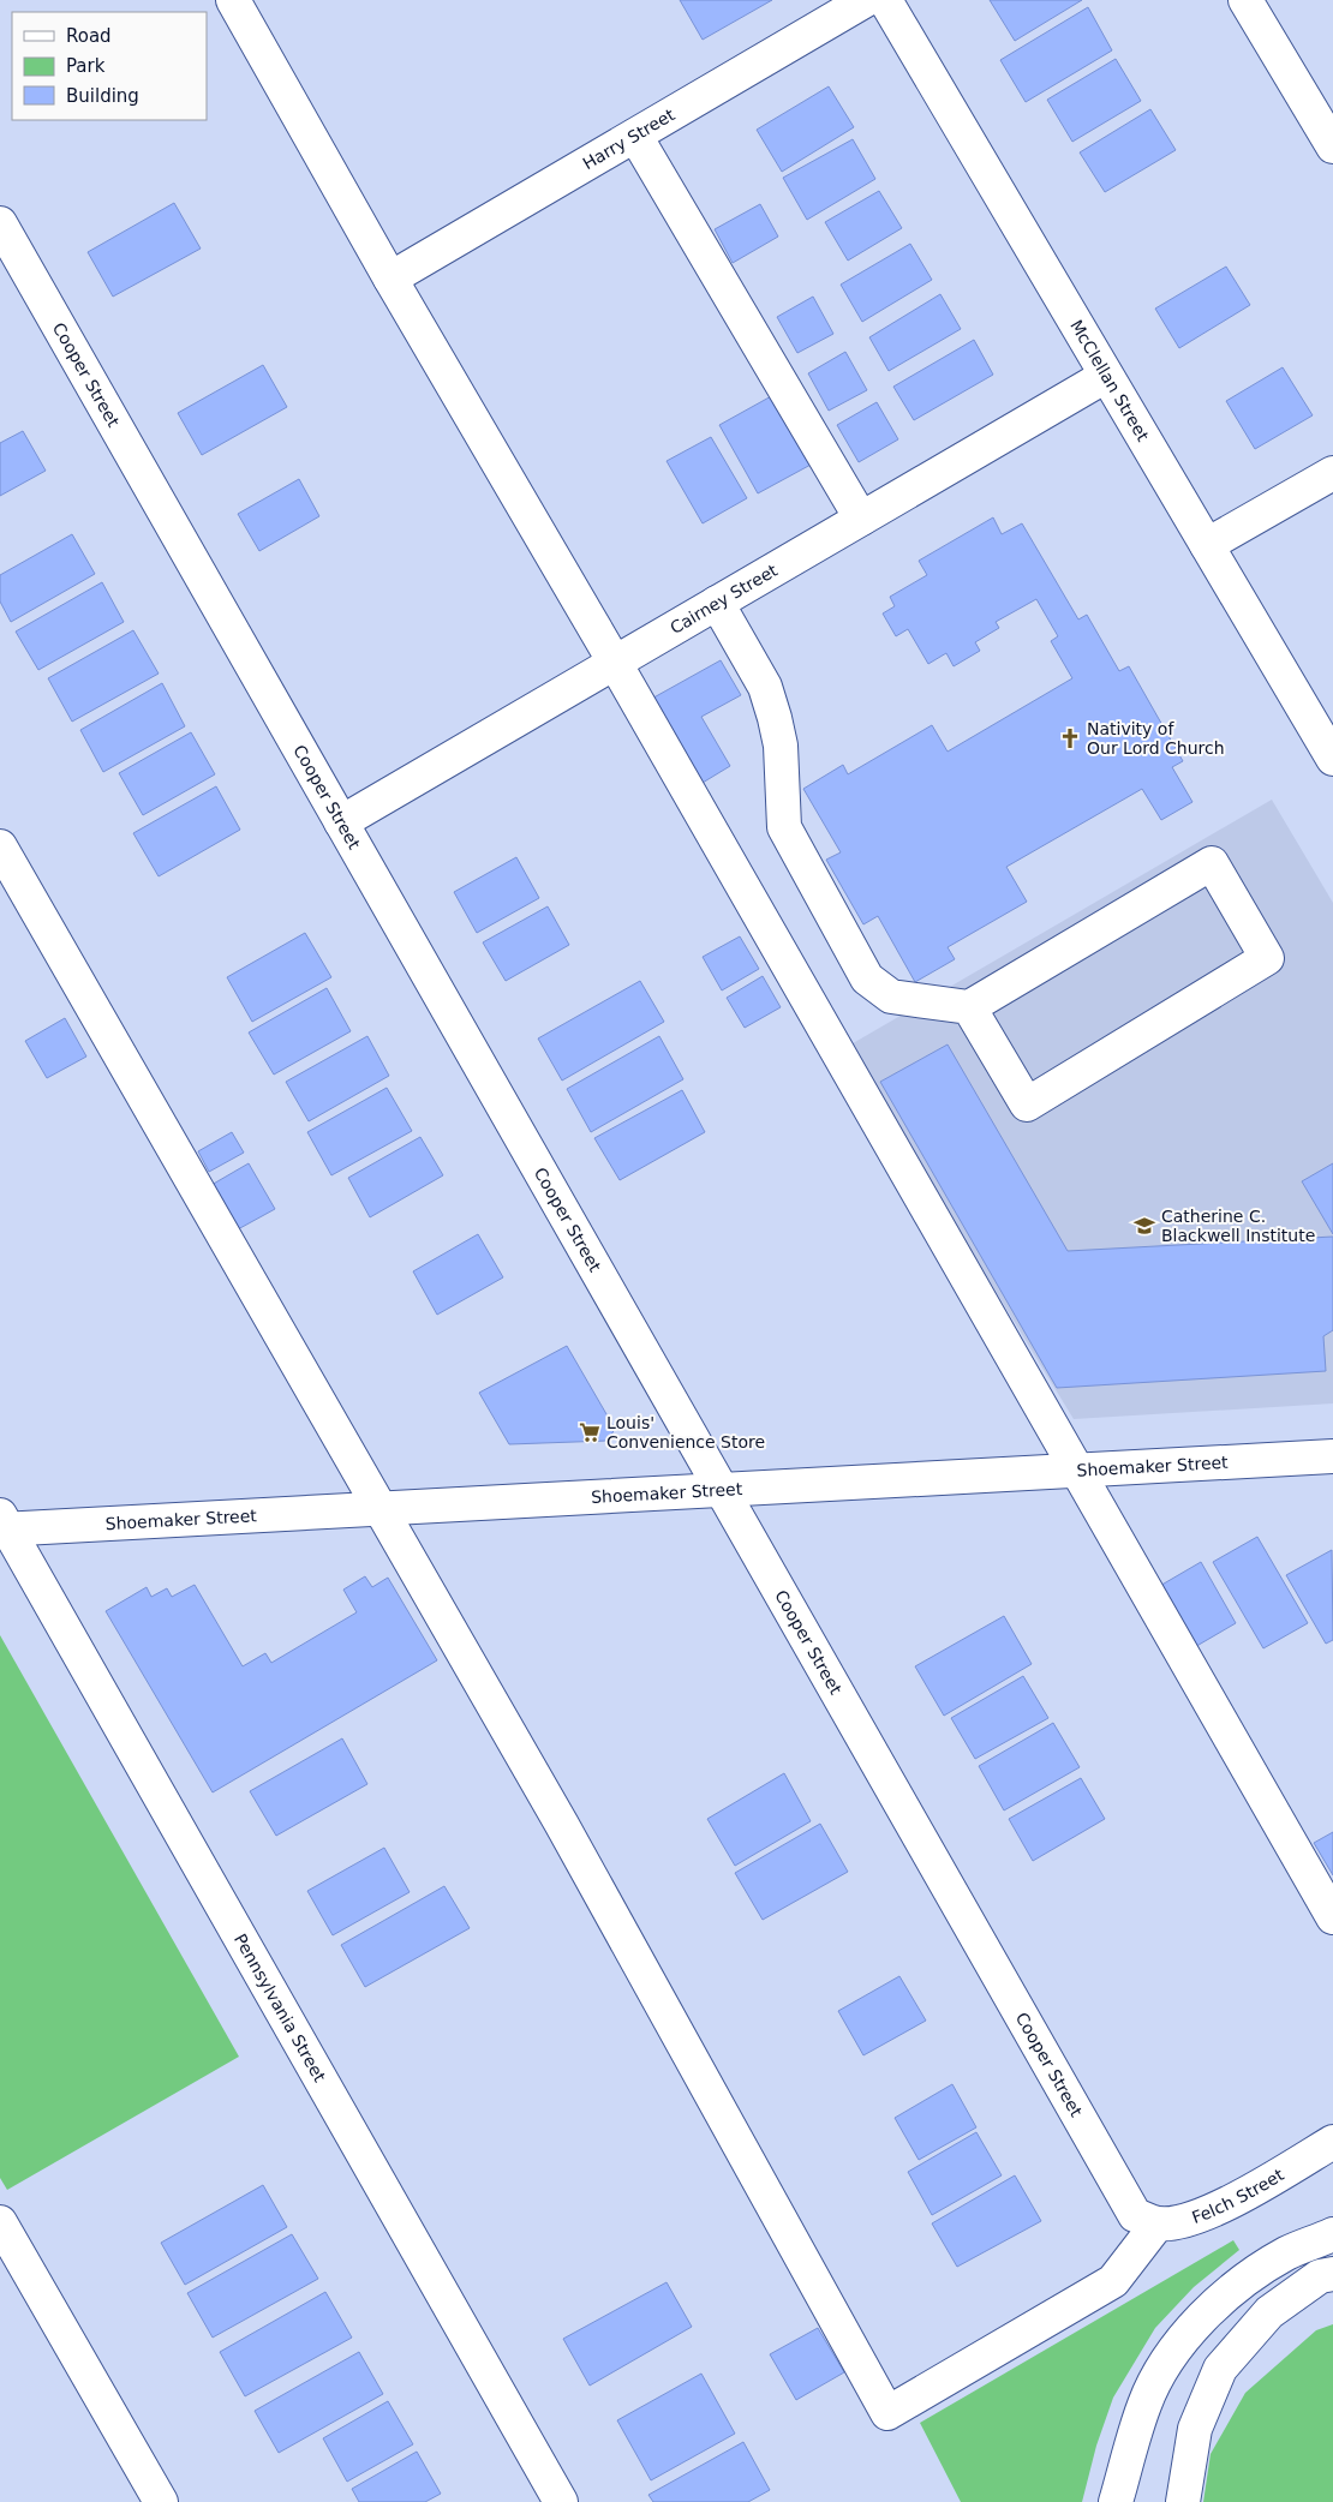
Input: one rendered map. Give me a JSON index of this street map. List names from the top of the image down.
{
  "streets": {
    "main road": [
      "Harry Street",
      "Cooper Street",
      "McClellan Street",
      "Cairney Street",
      "Shoemaker Street",
      "Pennsylvania Street",
      "Felch Street"
    ]
  },
  "crossings": [
    ["Cooper Street", "Cairney Street"],
    ["Cooper Street", "Shoemaker Street"],
    ["Cooper Street", "Felch Street"],
    ["McClellan Street", "Cairney Street"],
    ["Shoemaker Street", "Pennsylvania Street"]
  ],
  "places": {
    "church": ["Nativity of Our Lord Church"],
    "school or university": ["Catherine C. Blackwell Institute"],
    "supermarket": ["Louis' Convenience Store"]
  },
  "legend": ["Road", "Park", "Building"]
}
